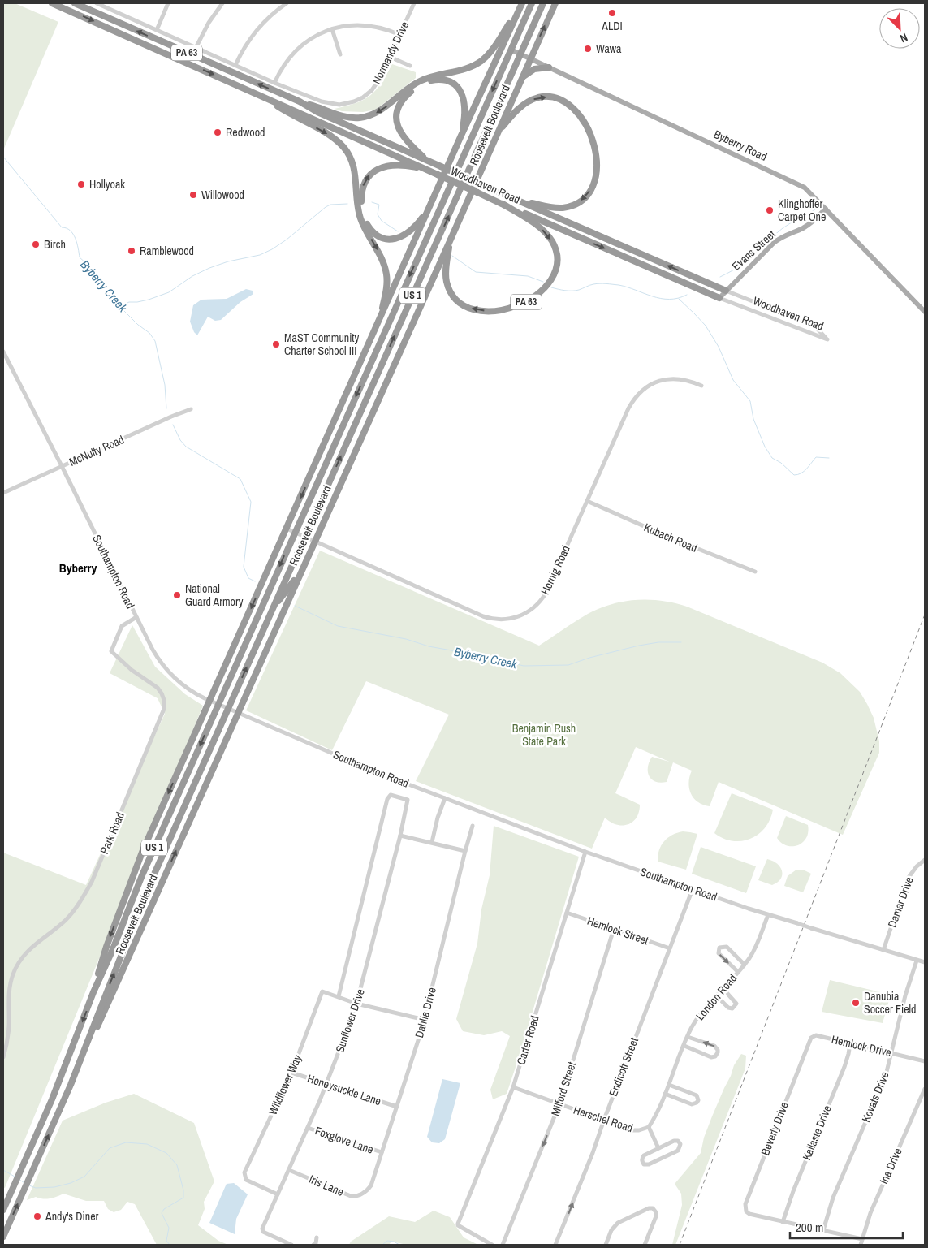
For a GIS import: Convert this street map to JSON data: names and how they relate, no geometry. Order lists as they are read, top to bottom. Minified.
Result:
{"streets":{"highway":["PA 63","Roosevelt Boulevard","Woodhaven Road","US 1"],"main road":["Byberry Road","Evans Street"],"street":["Normandy Drive","McNulty Road","Kubach Road","Hornig Road","Southampton Road","Park Road","Damar Drive","Hemlock Street","London Road","Dahlia Drive","Sunflower Drive","Carter Road","Hemlock Drive","Endicott Street","Wildflower Way","Milford Street","Honeysuckle Lane","Kovats Drive","Herschel Road","Beverly Drive","Kallaste Drive","Foxglove Lane","Ina Drive","Iris Lane"]},"crossings":[["PA 63","Roosevelt Boulevard"],["PA 63","Woodhaven Road"],["Roosevelt Boulevard","Byberry Road"],["Roosevelt Boulevard","Hornig Road"],["Roosevelt Boulevard","Southampton Road"],["Byberry Road","Evans Street"],["Woodhaven Road","Evans Street"],["McNulty Road","Southampton Road"],["Kubach Road","Hornig Road"],["Southampton Road","Park Road"],["Southampton Road","Damar Drive"],["Southampton Road","London Road"],["Southampton Road","Carter Road"],["Southampton Road","Endicott Street"],["Southampton Road","Kovats Drive"],["Hemlock Street","Carter Road"],["Hemlock Street","Endicott Street"],["Hemlock Street","Milford Street"],["London Road","Herschel Road"],["Dahlia Drive","Honeysuckle Lane"],["Dahlia Drive","Foxglove Lane"],["Dahlia Drive","Iris Lane"],["Sunflower Drive","Wildflower Way"],["Sunflower Drive","Honeysuckle Lane"],["Sunflower Drive","Foxglove Lane"],["Sunflower Drive","Iris Lane"],["Carter Road","Herschel Road"],["Hemlock Drive","Kovats Drive"],["Hemlock Drive","Beverly Drive"],["Hemlock Drive","Kallaste Drive"],["Endicott Street","Herschel Road"],["Wildflower Way","Honeysuckle Lane"],["Milford Street","Herschel Road"],["Beverly Drive","Kallaste Drive"]],"one_way":["Endicott Street","Milford Street"],"districts":["Byberry"],"water":["Byberry Creek"],"parks":["Benjamin Rush State Park"],"places":["ALDI","Wawa","Redwood","Hollyoak","Willowood","Klinghoffer Carpet One","Birch","Ramblewood","MaST Community Charter School III","National Guard Armory","Danubia Soccer Field","Andy's Diner"],"scale_bar":"200 m","north":"bottom right"}
